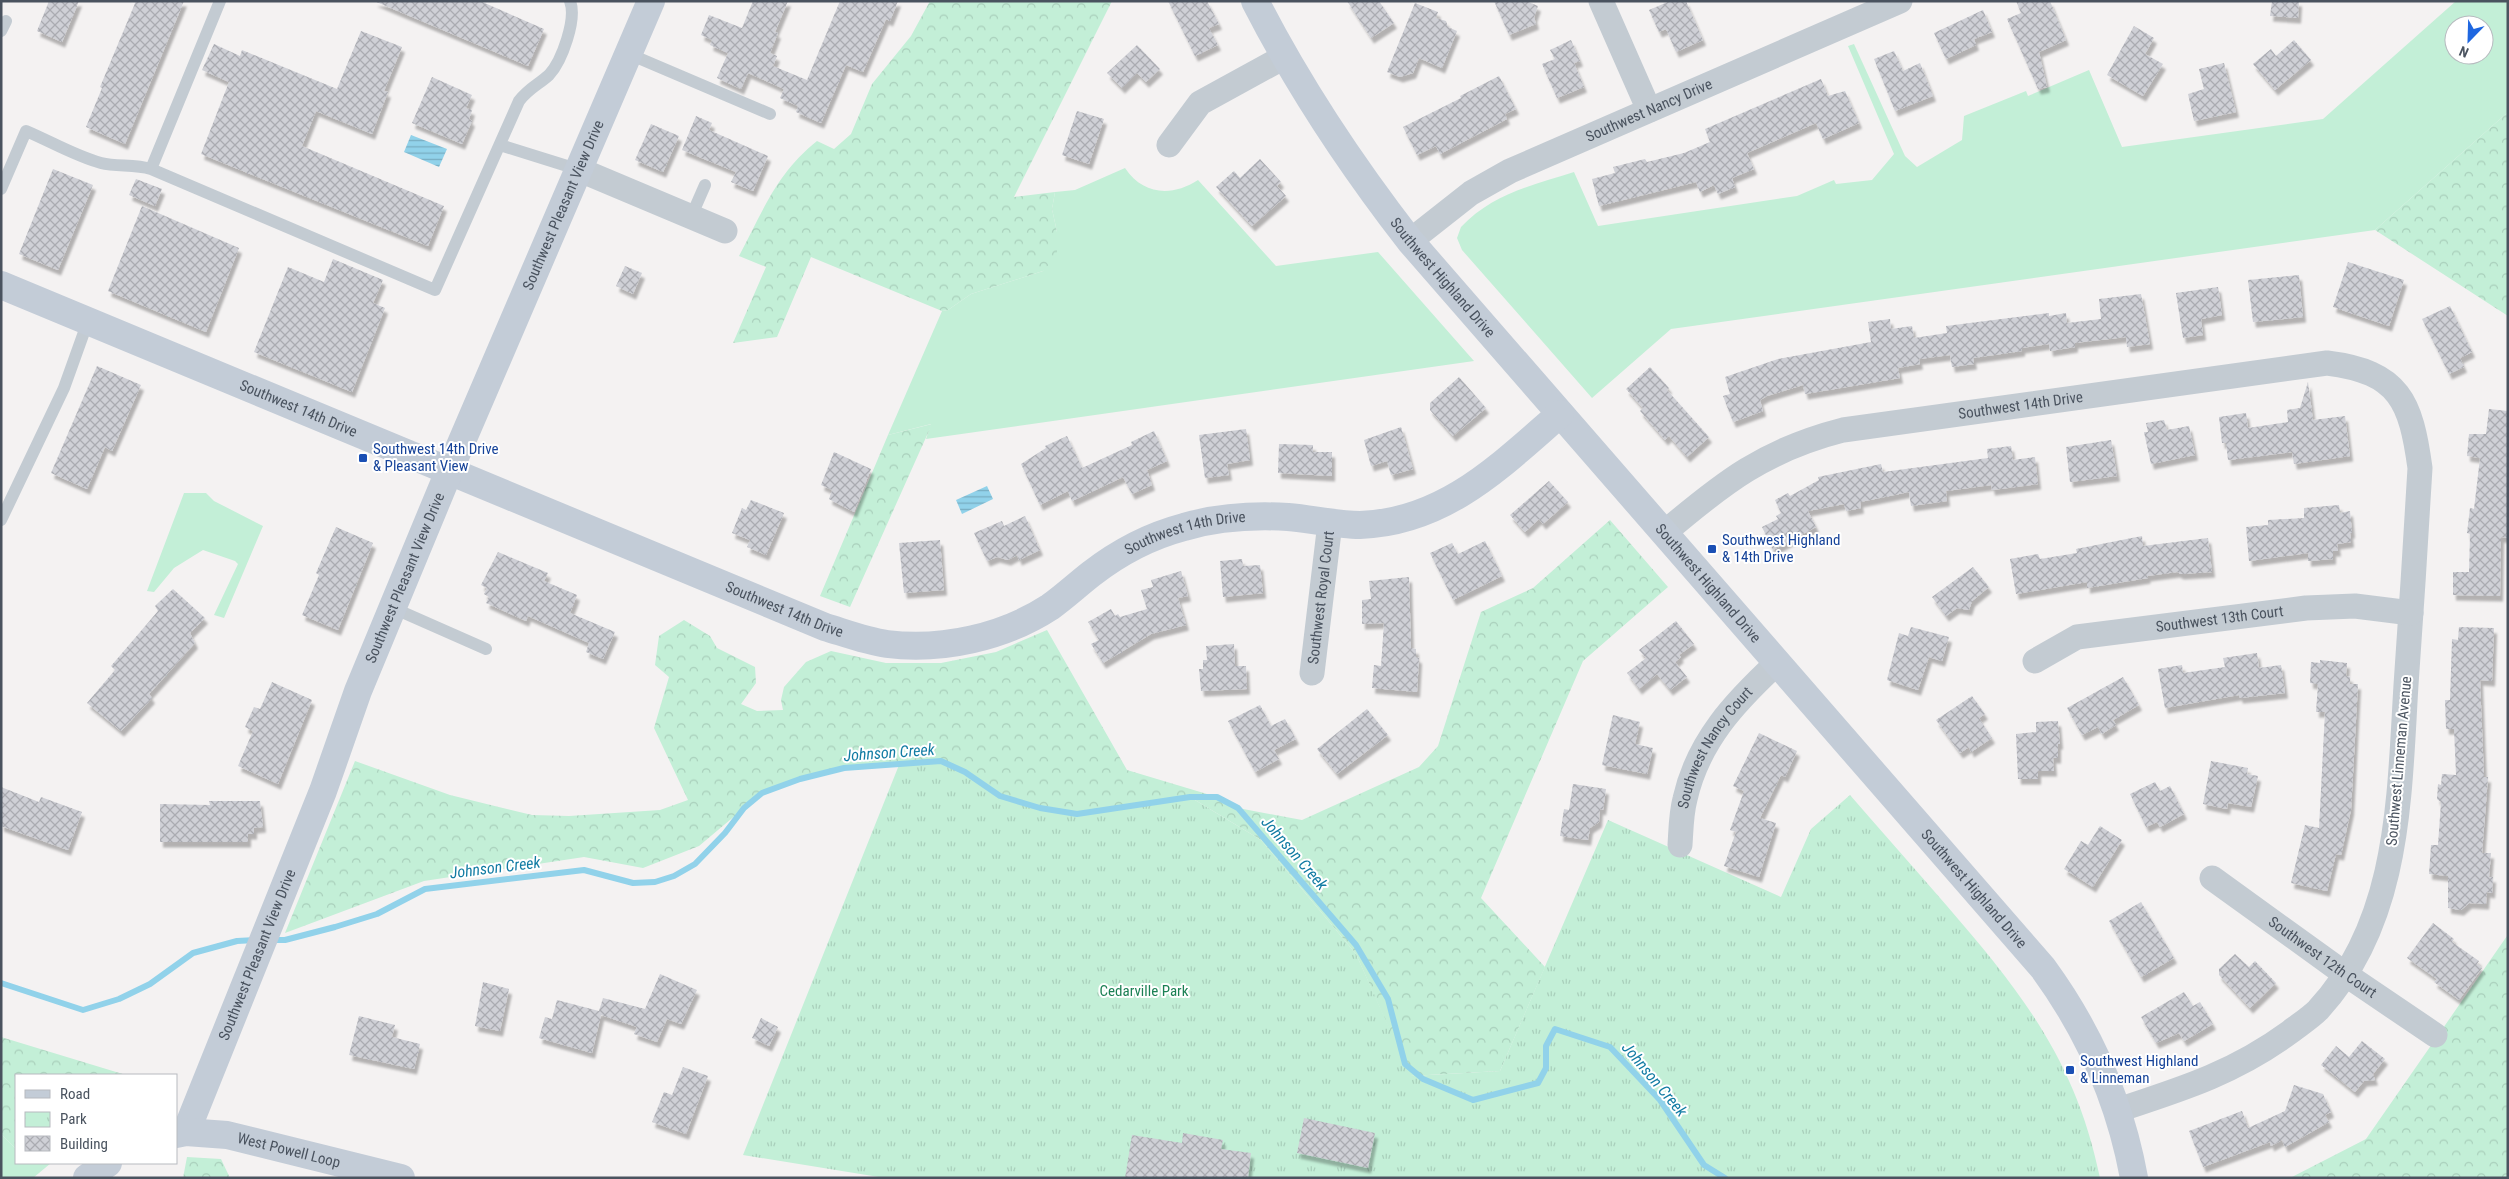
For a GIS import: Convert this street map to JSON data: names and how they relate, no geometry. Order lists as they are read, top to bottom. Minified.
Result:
{"streets":{"street":["Southwest Nancy Drive","Southwest Pleasant View Drive","Southwest Highland Drive","Southwest 14th Drive","Southwest Royal Court","Southwest 13th Court","Southwest Nancy Court","Southwest Linneman Avenue","Southwest 12th Court","West Powell Loop"]},"crossings":[["Southwest Nancy Drive","Southwest Highland Drive"],["Southwest Pleasant View Drive","Southwest 14th Drive"],["Southwest Pleasant View Drive","West Powell Loop"],["Southwest Highland Drive","Southwest 14th Drive"],["Southwest Highland Drive","Southwest Nancy Court"],["Southwest Highland Drive","Southwest Linneman Avenue"],["Southwest 14th Drive","Southwest Royal Court"],["Southwest 14th Drive","Southwest Linneman Avenue"],["Southwest 13th Court","Southwest Linneman Avenue"],["Southwest Linneman Avenue","Southwest 12th Court"]],"water":["Johnson Creek"],"parks":["Cedarville Park"],"places":{"transit":["Southwest 14th Drive & Pleasant View","Southwest Highland & 14th Drive","Southwest Highland & Linneman"]},"legend":["Road","Park","Building"],"north":"bottom left"}
